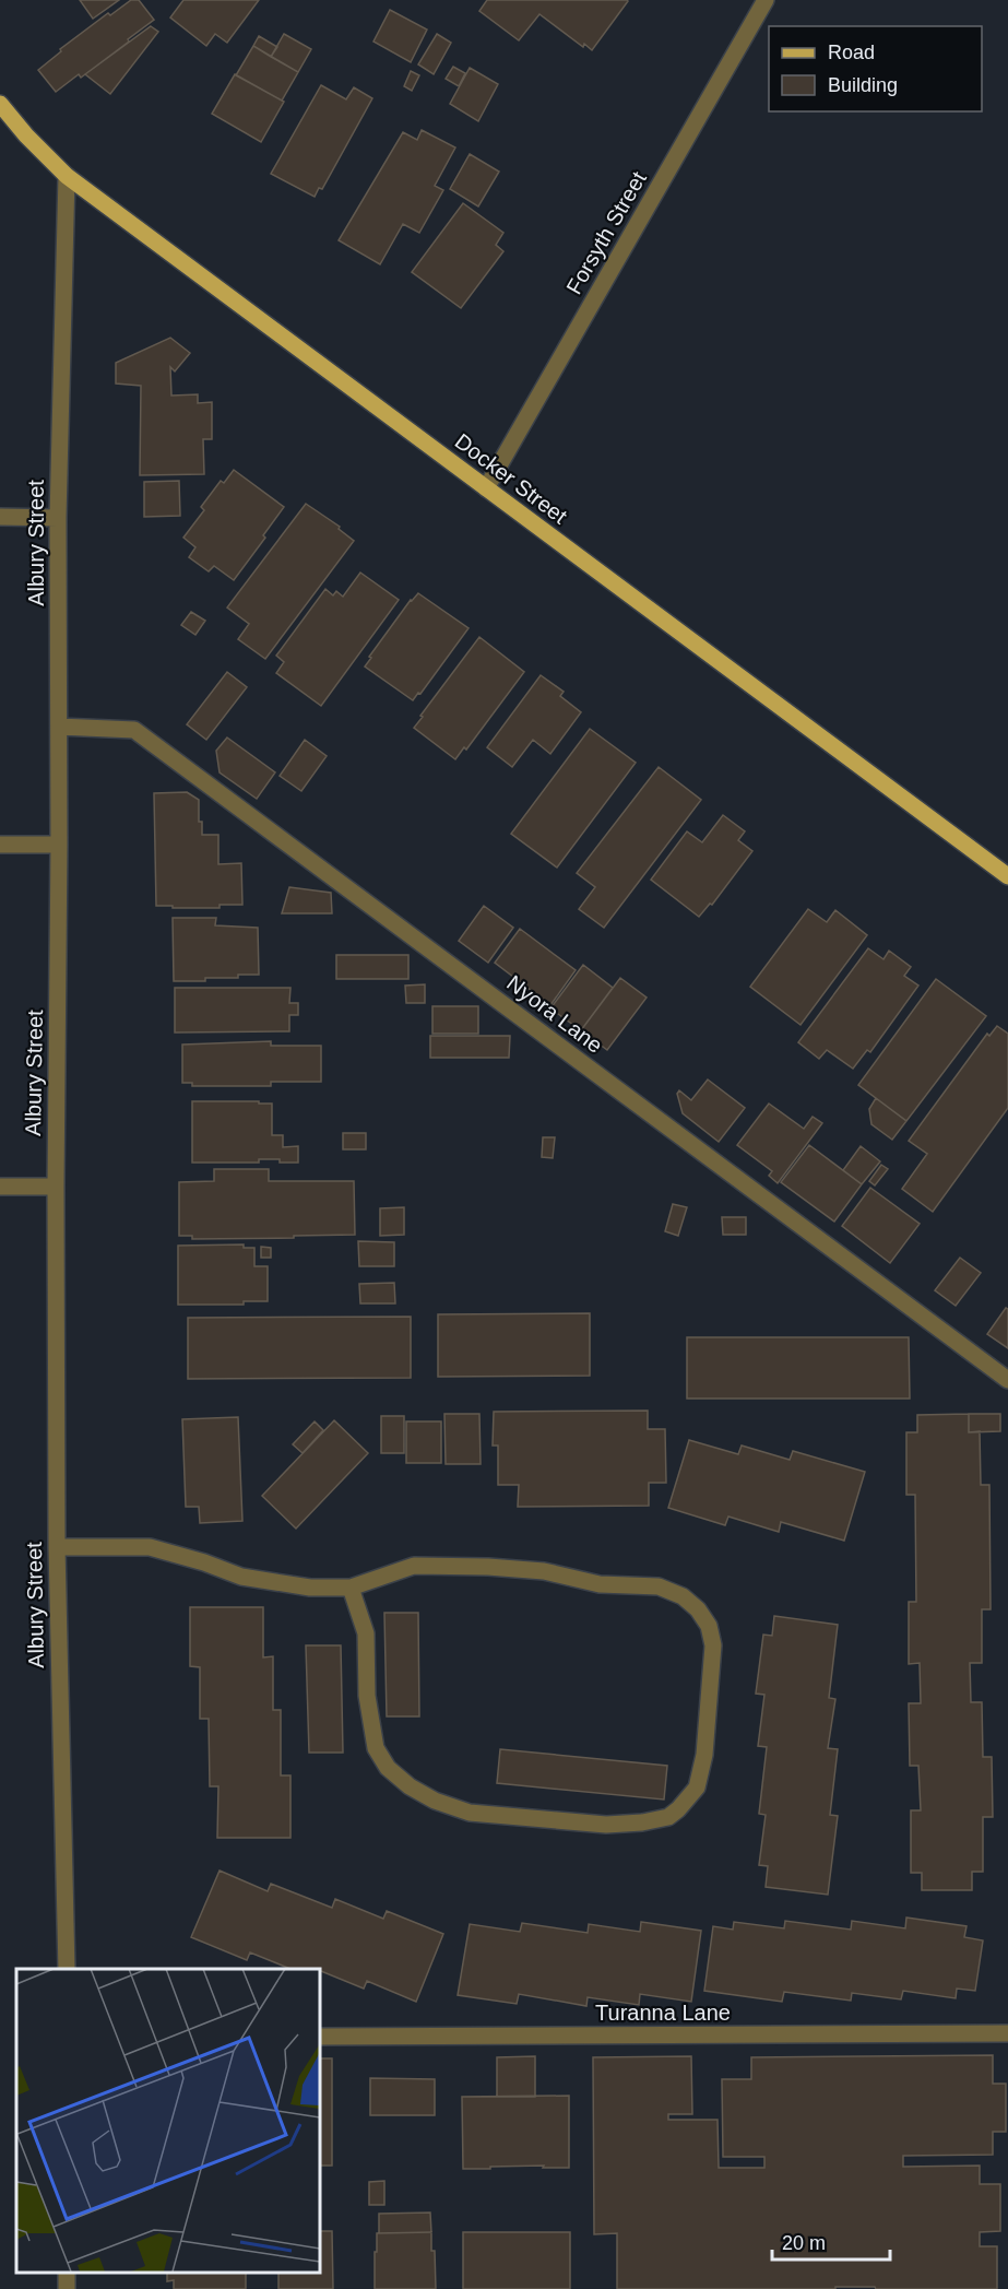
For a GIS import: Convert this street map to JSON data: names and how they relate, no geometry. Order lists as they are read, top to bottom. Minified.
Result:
{"streets":{"main road":["Docker Street"],"street":["Forsyth Street","Albury Street","Nyora Lane","Turanna Lane"]},"crossings":[["Forsyth Street","Docker Street"],["Docker Street","Albury Street"],["Albury Street","Nyora Lane"]],"legend":["Road","Building"],"scale_bar":"20 m"}
